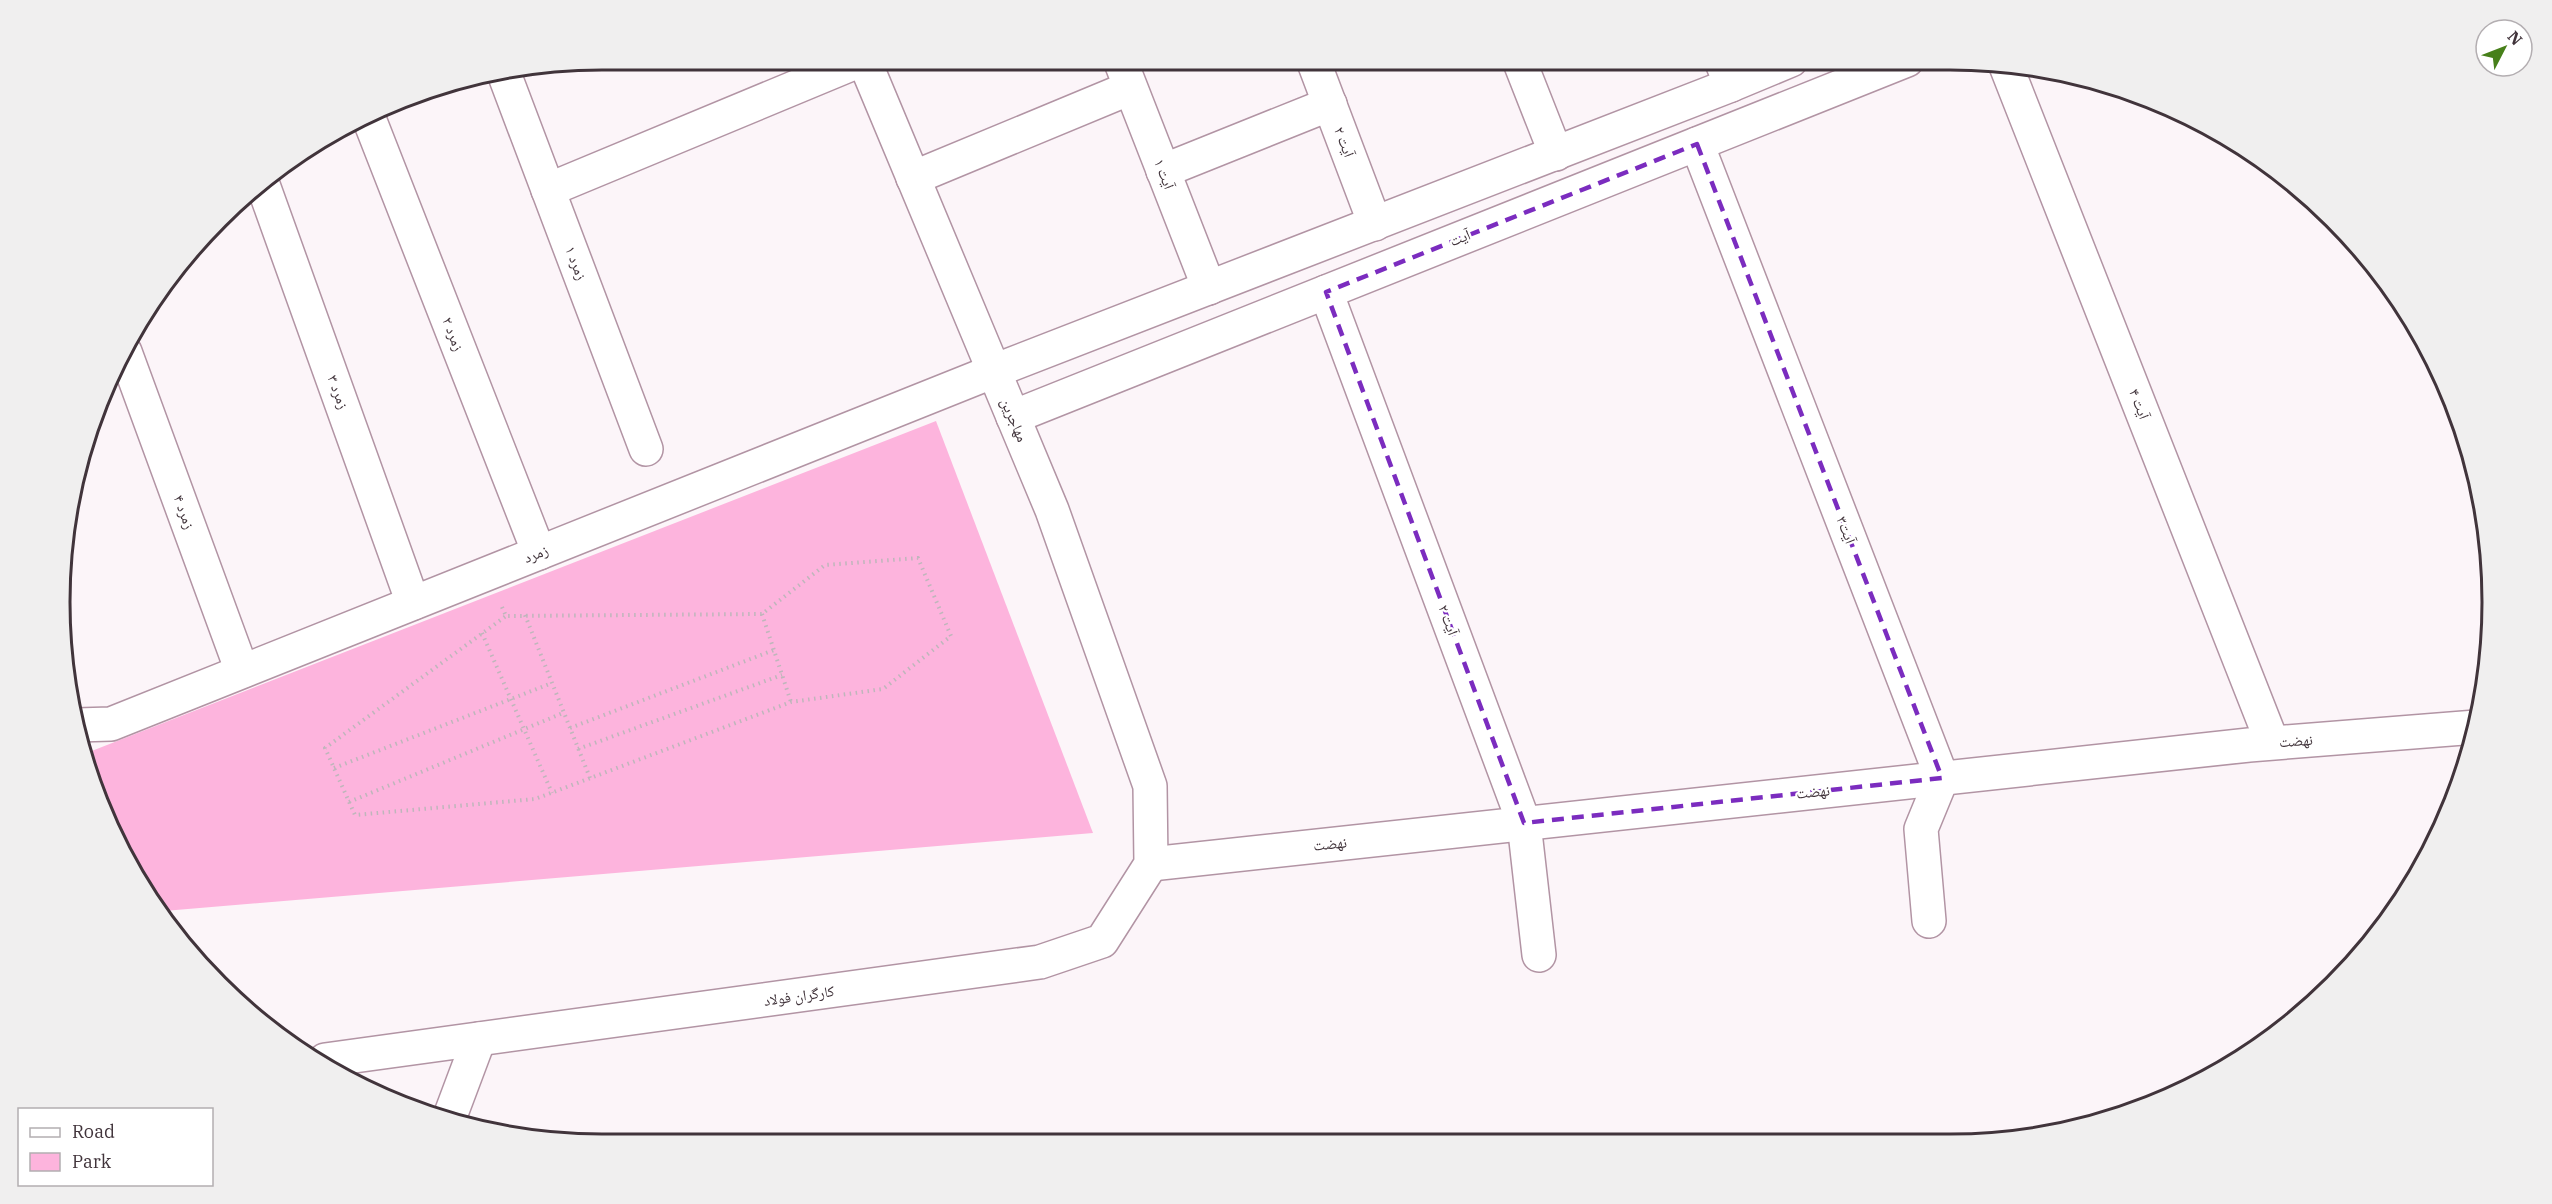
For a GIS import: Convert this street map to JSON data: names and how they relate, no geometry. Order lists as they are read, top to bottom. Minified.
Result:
{"streets":{"street":["آیت ۲","آیت ۱","آیت","زمرد ۱","زمرد ۲","زمرد ۳","آیت ۴","مهاجرین","زمرد ۴","آیت۳","زمرد","نهضت","کارگران فولاد"]},"crossings":[["آیت ۲","آیت"],["آیت ۲","زمرد"],["آیت ۲","نهضت"],["آیت ۱","زمرد"],["آیت","مهاجرین"],["آیت","آیت۳"],["زمرد ۲","زمرد"],["زمرد ۳","زمرد"],["آیت ۴","نهضت"],["مهاجرین","زمرد"],["مهاجرین","نهضت"],["مهاجرین","کارگران فولاد"],["زمرد ۴","زمرد"],["آیت۳","نهضت"],["نهضت","کارگران فولاد"]],"legend":["Road","Park"],"north":"top right"}
